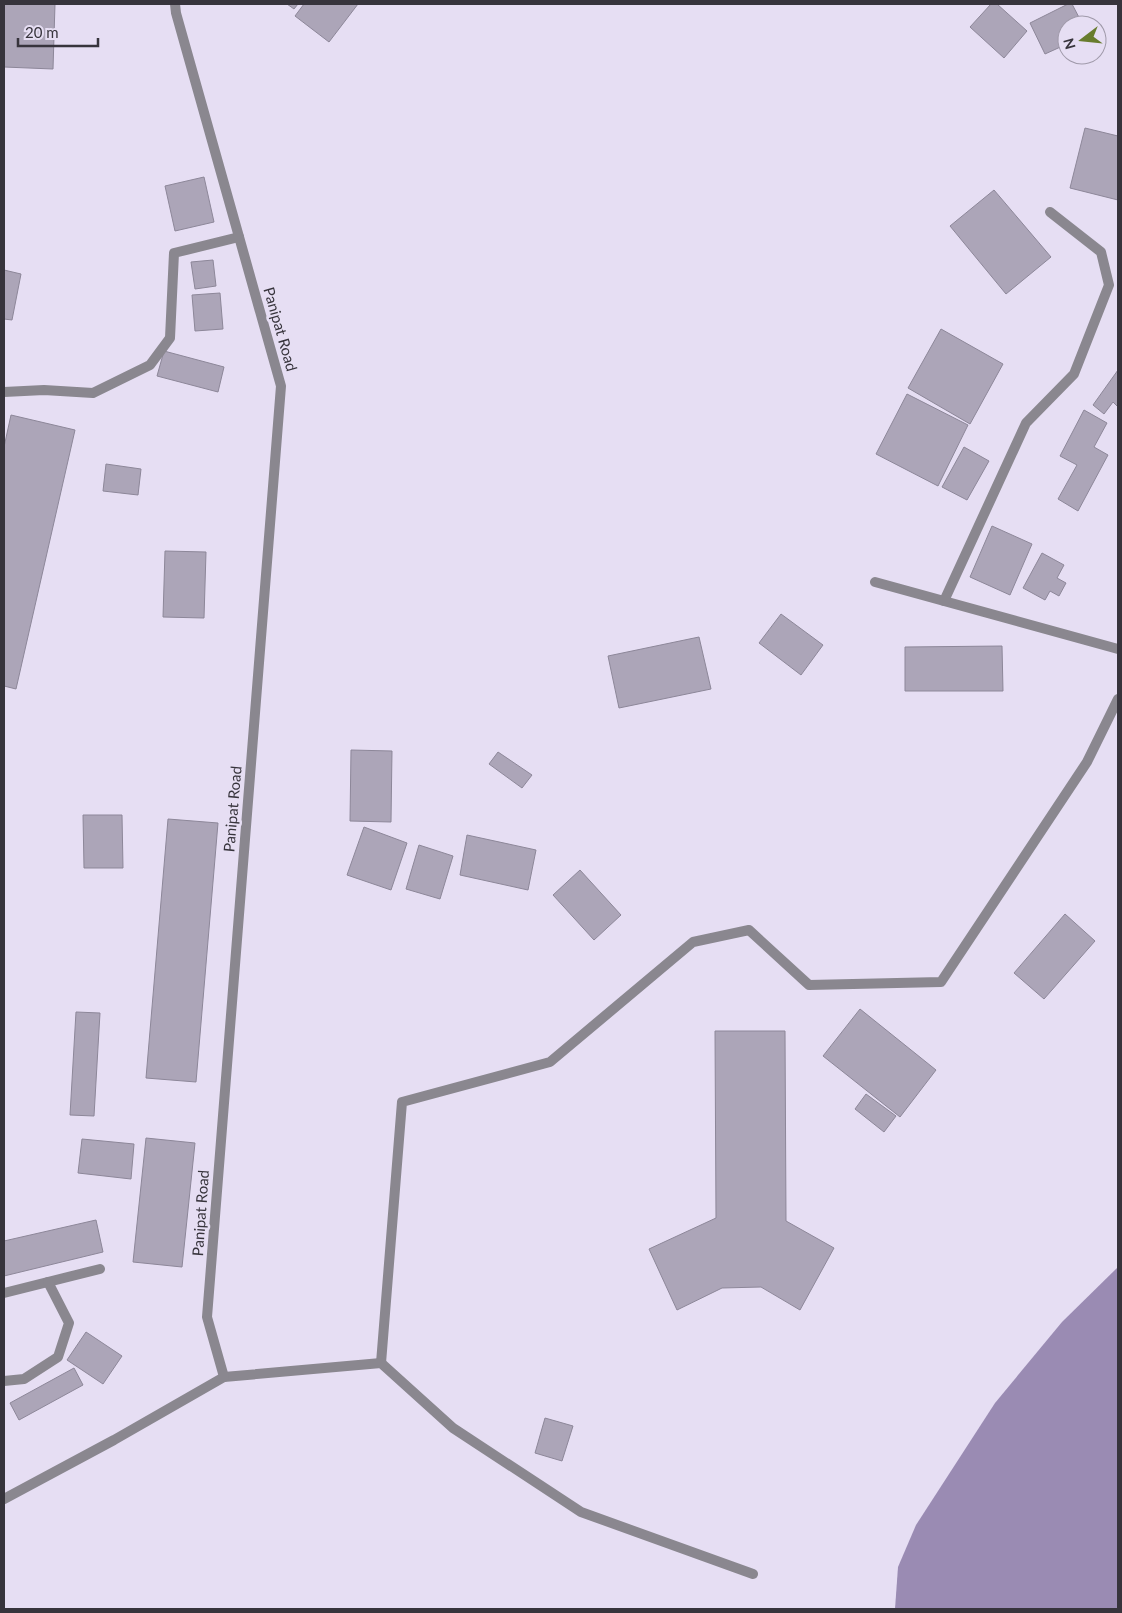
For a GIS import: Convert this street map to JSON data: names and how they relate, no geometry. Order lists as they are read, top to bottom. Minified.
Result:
{"streets":{"street":["Panipat Road"]},"scale_bar":"20 m","north":"left"}
